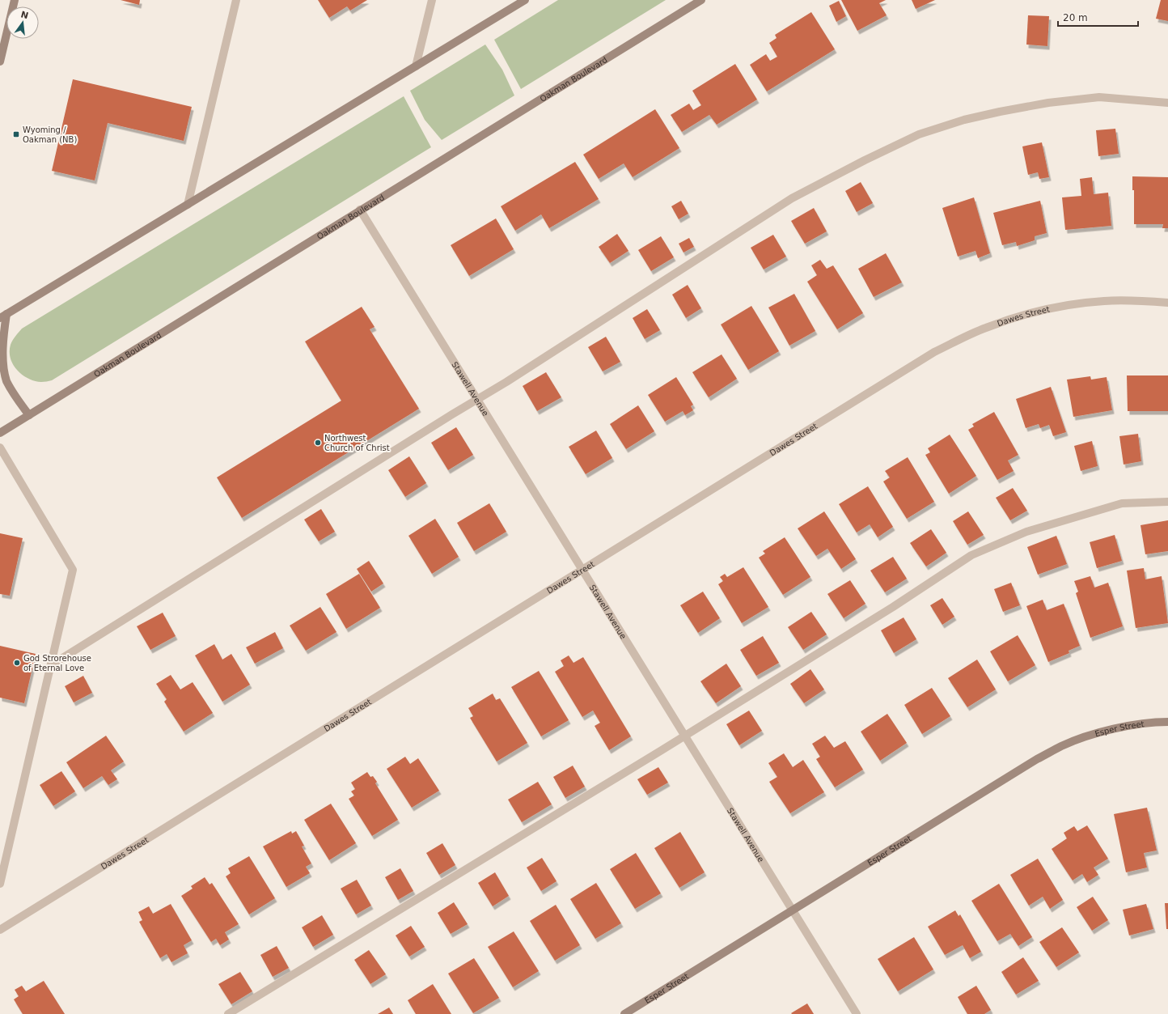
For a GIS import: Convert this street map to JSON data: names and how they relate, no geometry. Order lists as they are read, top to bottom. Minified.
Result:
{"streets":{"street":["Oakman Boulevard","Dawes Street","Stawell Avenue","Esper Street"]},"crossings":[["Oakman Boulevard","Stawell Avenue"],["Dawes Street","Stawell Avenue"],["Stawell Avenue","Esper Street"]],"places":{"transit":["Wyoming / Oakman (NB)"],"other":["Northwest Church of Christ","God Strorehouse of Eternal Love"]},"scale_bar":"20 m","north":"top"}
